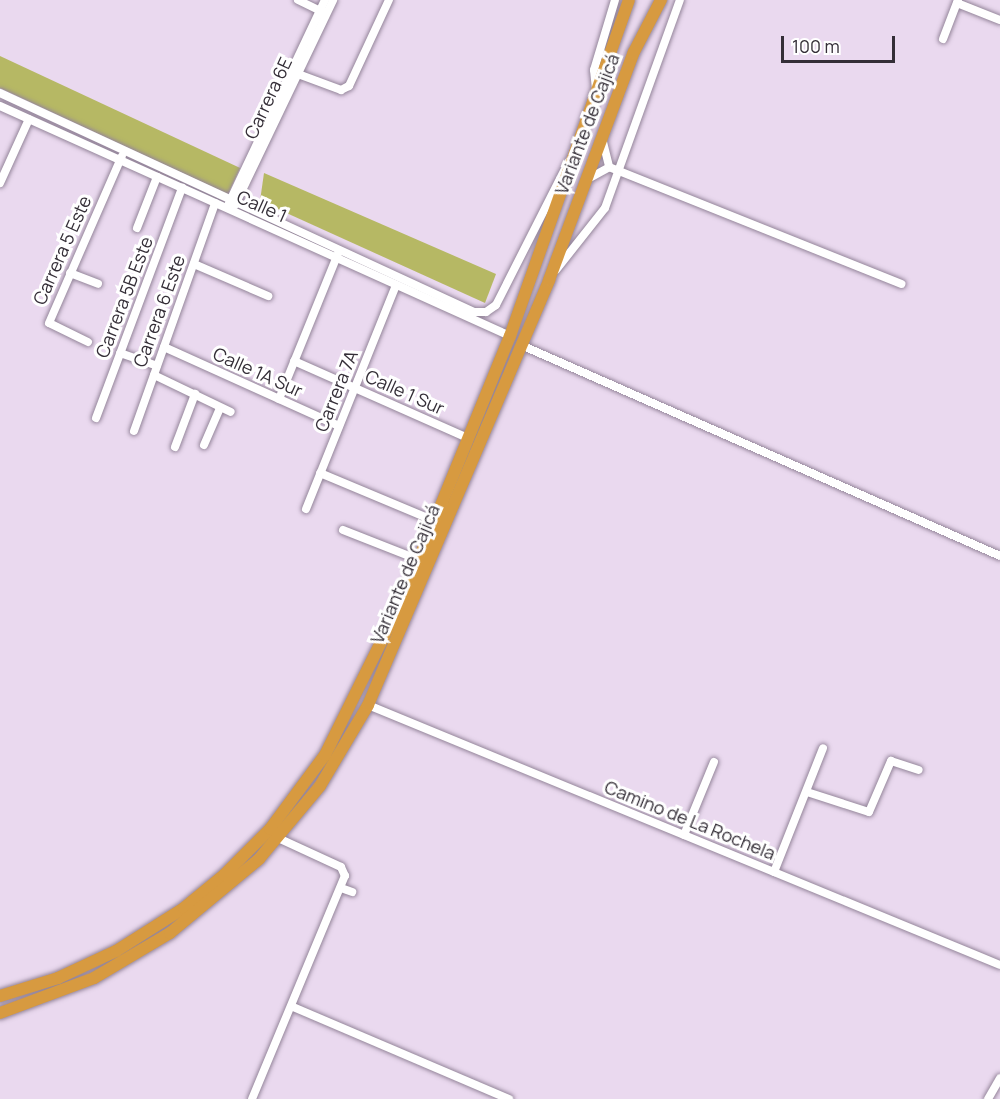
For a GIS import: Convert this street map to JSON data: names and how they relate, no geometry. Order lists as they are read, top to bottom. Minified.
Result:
{"streets":{"highway":["Variante de Cajicá"],"street":["Carrera 6E","Calle 1","Carrera 5 Este","Carrera 5B Este","Carrera 6 Este","Calle 1A Sur","Carrera 7A","Calle 1 Sur","Camino de La Rochela"]},"crossings":[["Carrera 6E","Calle 1"],["Variante de Cajicá","Calle 1"],["Variante de Cajicá","Calle 1 Sur"],["Variante de Cajicá","Camino de La Rochela"],["Calle 1","Carrera 5 Este"],["Calle 1","Carrera 5B Este"],["Calle 1","Carrera 6 Este"],["Calle 1","Carrera 7A"],["Carrera 6 Este","Calle 1A Sur"],["Calle 1A Sur","Carrera 7A"],["Carrera 7A","Calle 1 Sur"]],"scale_bar":"100 m"}
